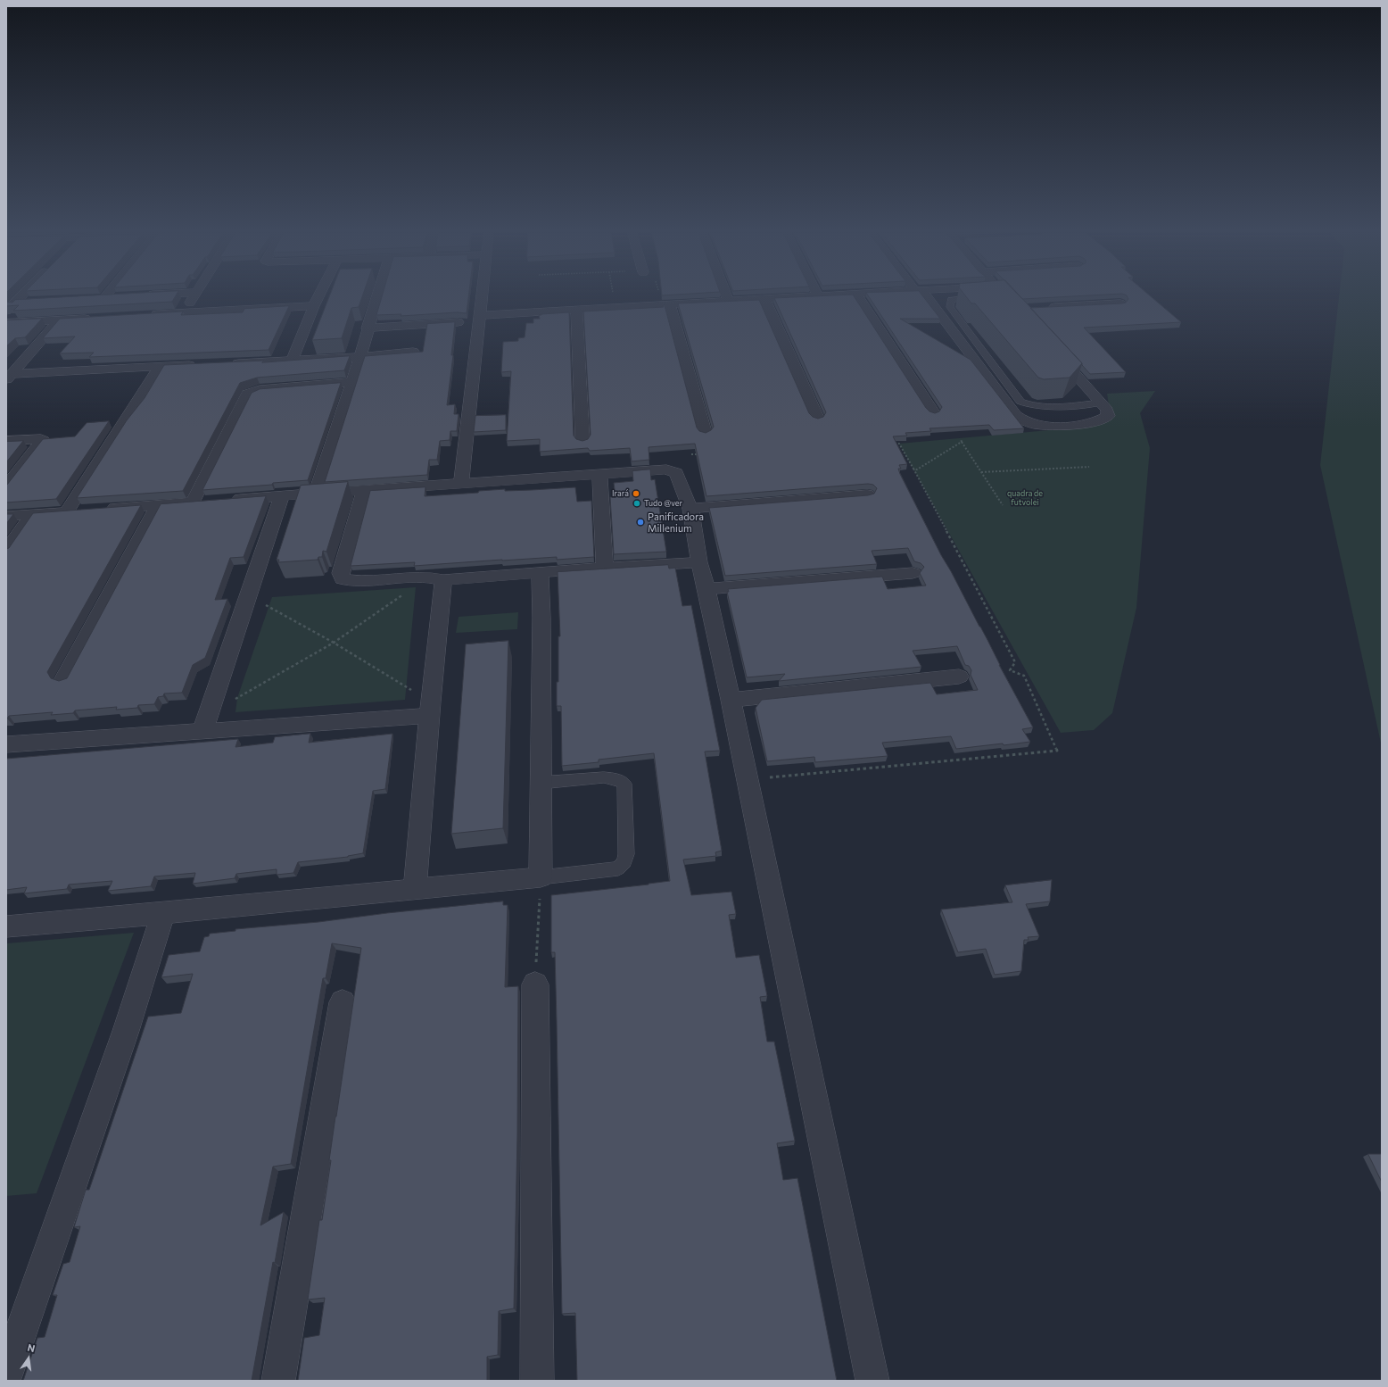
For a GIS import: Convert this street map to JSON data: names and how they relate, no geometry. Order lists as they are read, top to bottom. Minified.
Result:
{"parks":["quadra de futvolei"],"places":["Irará","Tudo @ver","Panificadora Millenium"],"north":"top"}
